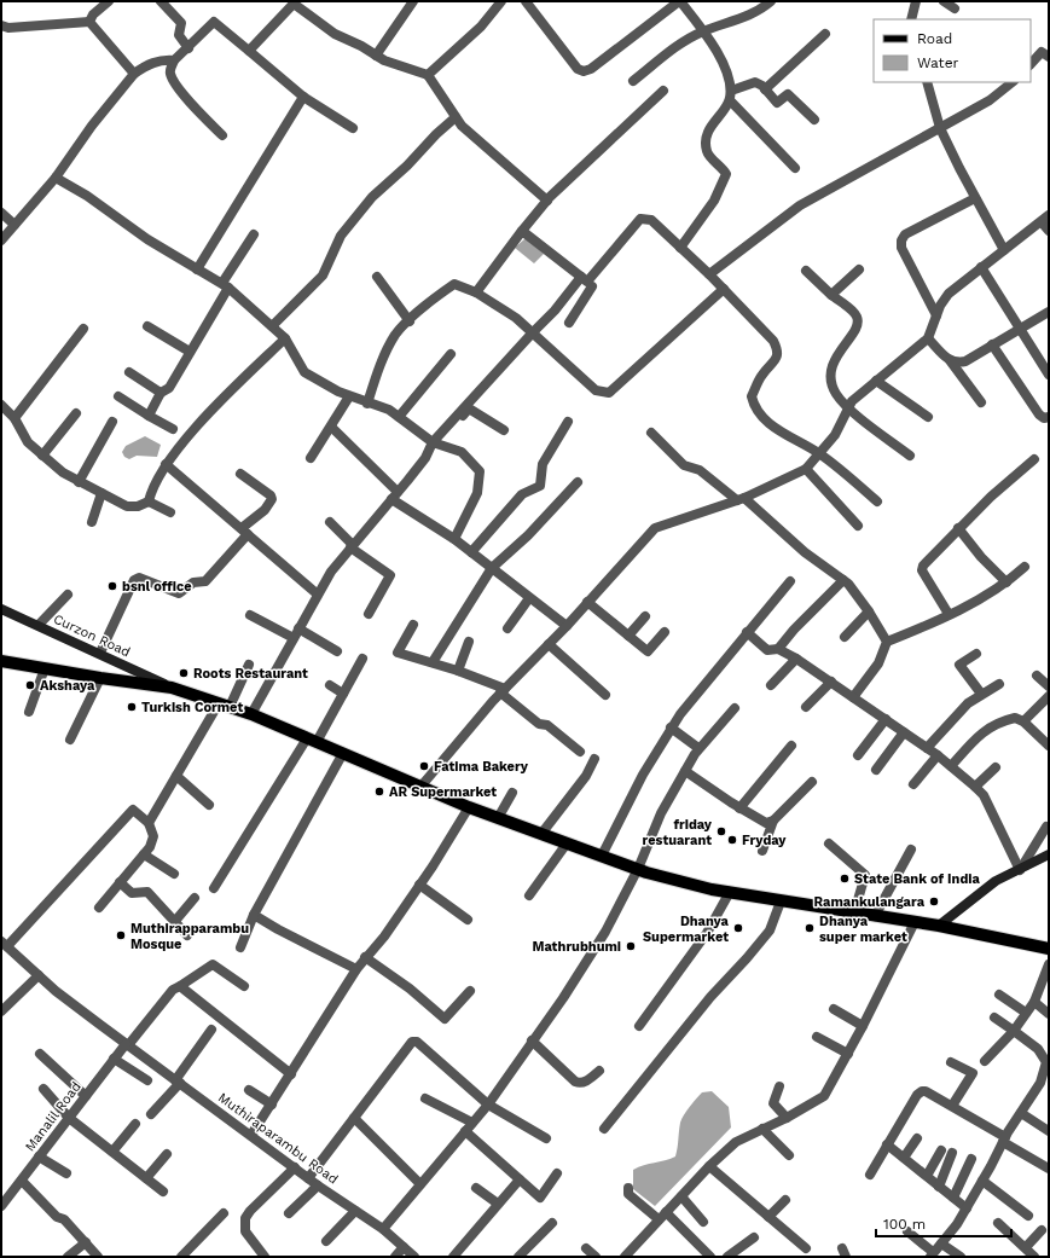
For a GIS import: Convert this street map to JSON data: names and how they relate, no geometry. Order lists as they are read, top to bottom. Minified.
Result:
{"streets":{"main road":["Curzon Road"],"street":["Manalil Road","Muthiraparambu Road"]},"crossings":[["Manalil Road","Muthiraparambu Road"]],"places":["bsnl office","Roots Restaurant","Akshaya","Turkish Cormet","Fatima Bakery","AR Supermarket","friday restuarant","Fryday","State Bank of India","Ramankulangara","Dhanya Supermarket","Dhanya super market","Muthirapparambu Mosque","Mathrubhumi"],"legend":["Road","Water"],"scale_bar":"100 m"}
